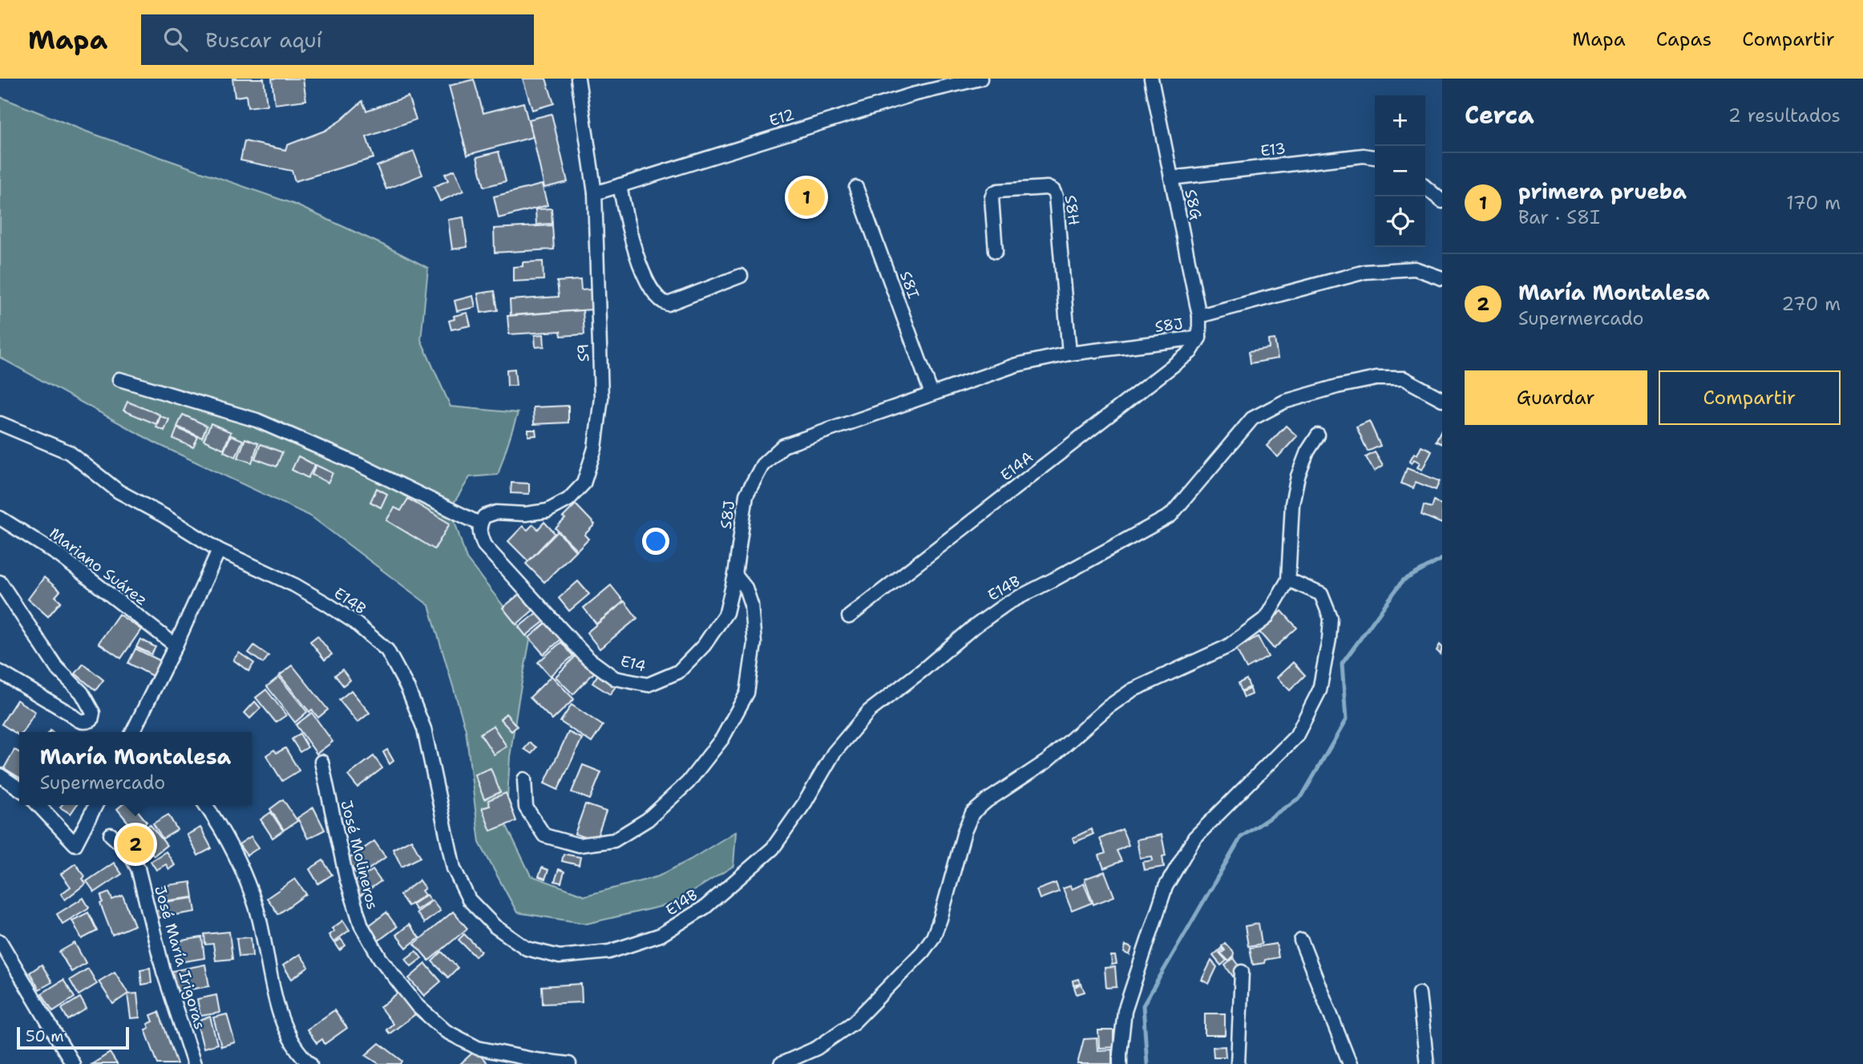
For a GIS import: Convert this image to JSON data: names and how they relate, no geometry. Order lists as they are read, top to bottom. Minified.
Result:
{"streets":{"street":["E12","E13","S8G","S8H","S8I","S8J","S9","E14A","Mariano Suárez","E14B","E14","José Molineros","José María Irigoras"]},"crossings":[["E12","S9"],["E13","S8G"],["S8G","S8J"],["S8G","E14A"],["S8H","S8J"],["S8I","S8J"],["S8J","E14A"],["S8J","E14"],["S9","E14"]],"scale_bar":"50 m","page":{"header":"Mapa","search":"Buscar aquí","nav":["Mapa","Capas","Compartir"],"heading":["Cerca","2 resultados"],"map_buttons":["+","−"],"list":[{"mark":"1","name":"primera prueba","note":"Bar · S8I","value":"170 m"},{"mark":"2","name":"María Montalesa","note":"Supermercado","value":"270 m"}],"pins":["1","2"],"buttons":["Guardar","Compartir"],"popup":["María Montalesa","Supermercado"],"scale":"50 m"}}
